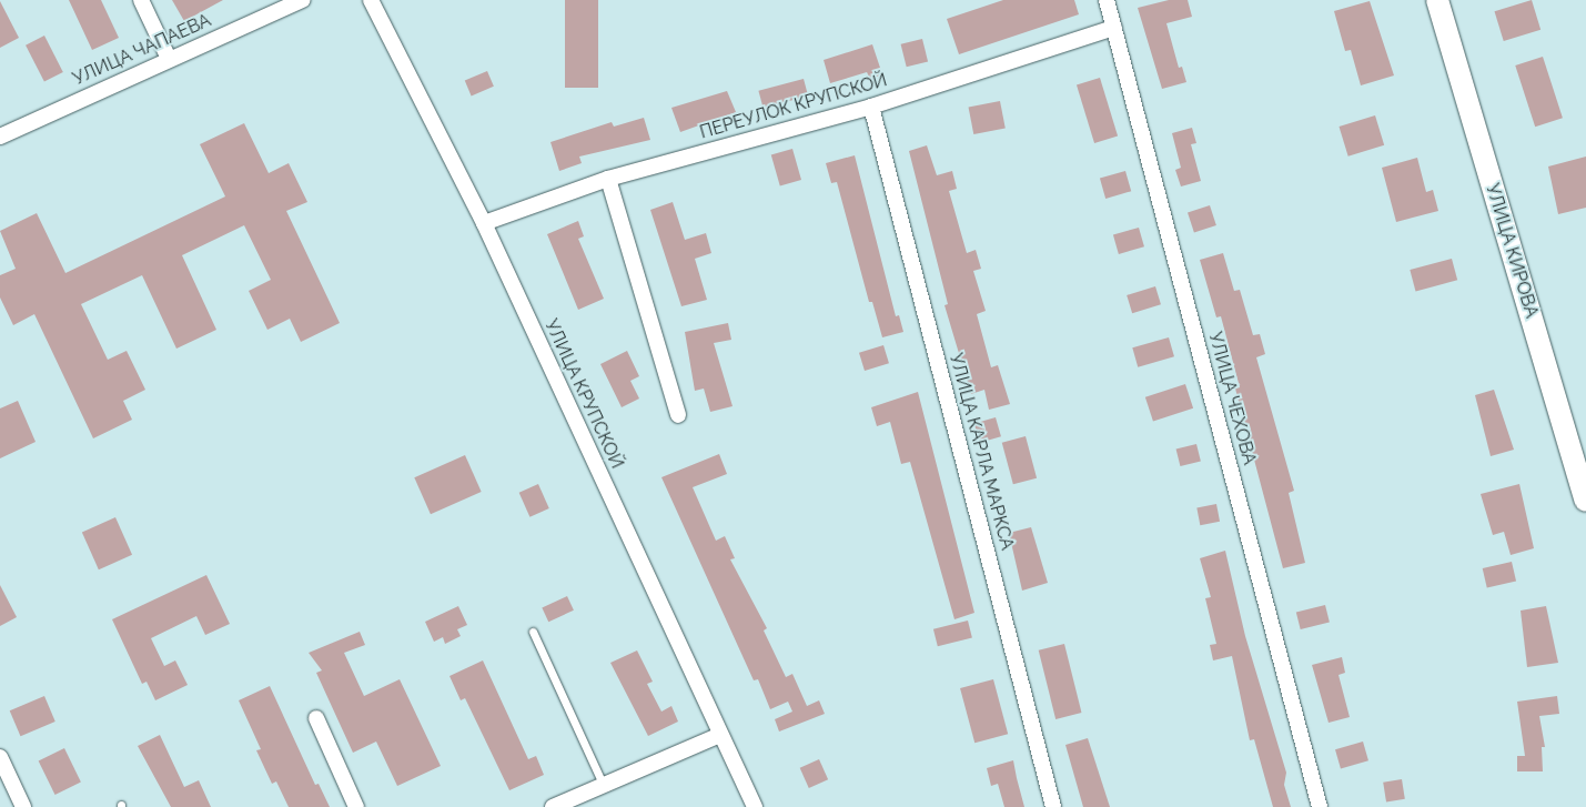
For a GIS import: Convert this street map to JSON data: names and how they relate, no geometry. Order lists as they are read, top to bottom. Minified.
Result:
{"streets":{"main road":["УЛИЦА КИРОВА"],"street":["УЛИЦА ЧАПАЕВА","ПЕРЕУЛОК КРУПСКОЙ","УЛИЦА КРУПСКОЙ","УЛИЦА ЧЕХОВА","УЛИЦА КАРЛА МАРКСА"]},"crossings":[["ПЕРЕУЛОК КРУПСКОЙ","УЛИЦА КРУПСКОЙ"],["ПЕРЕУЛОК КРУПСКОЙ","УЛИЦА ЧЕХОВА"],["ПЕРЕУЛОК КРУПСКОЙ","УЛИЦА КАРЛА МАРКСА"]]}
